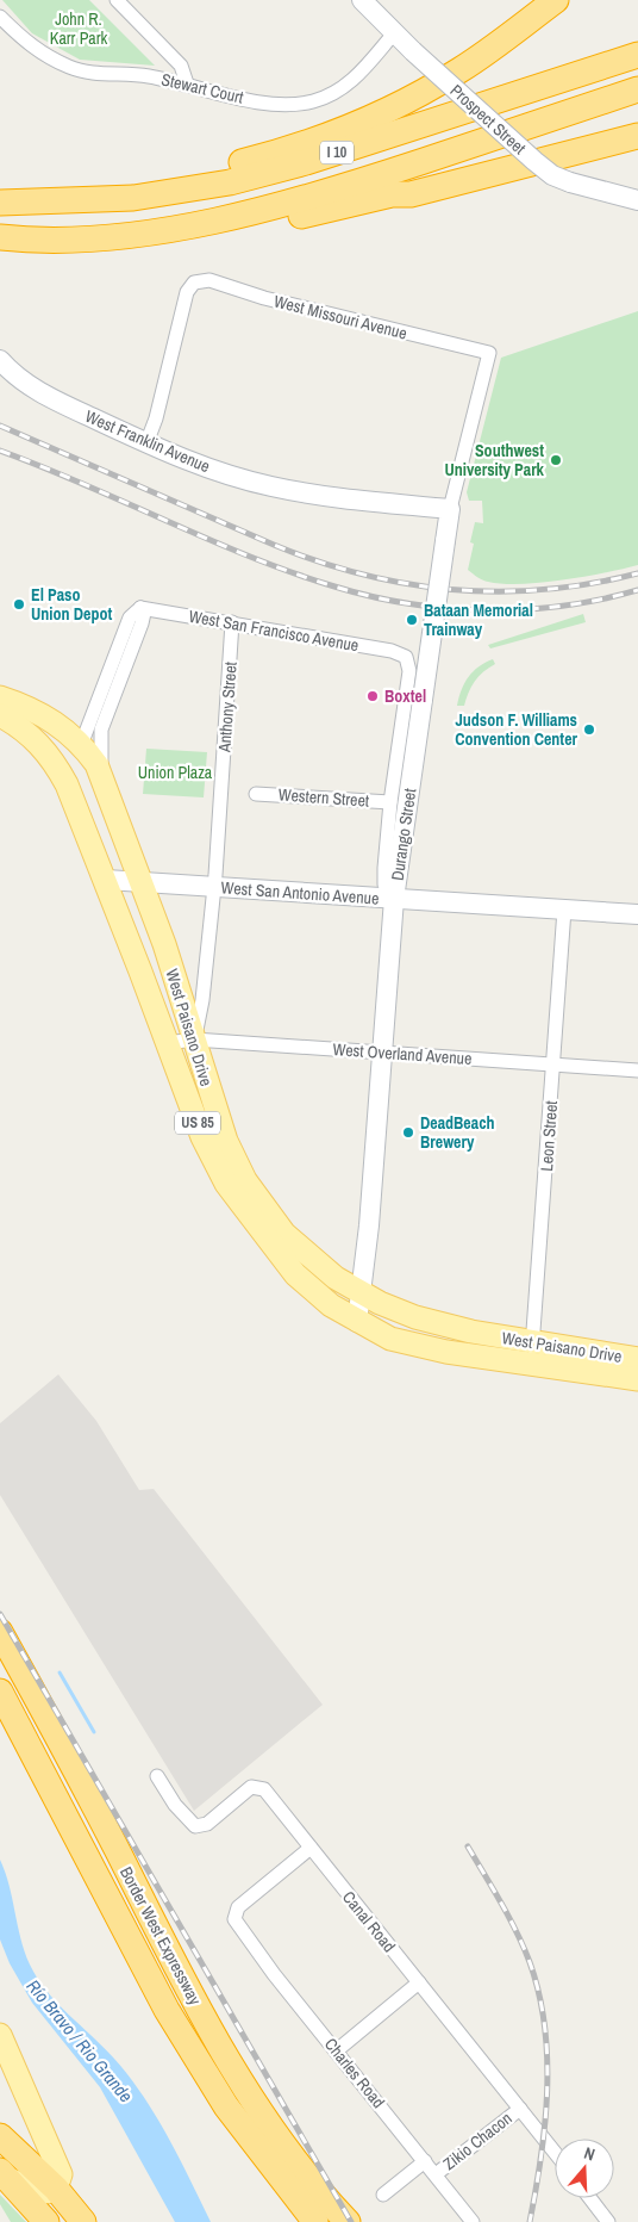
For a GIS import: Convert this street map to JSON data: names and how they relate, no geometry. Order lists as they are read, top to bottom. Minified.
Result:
{"streets":{"highway":["I 10","Border West Expressway"],"main road":["West Paisano Drive","US 85"],"street":["Stewart Court","Prospect Street","West Missouri Avenue","West Franklin Avenue","West San Francisco Avenue","Anthony Street","Western Street","Durango Street","West San Antonio Avenue","West Overland Avenue","Leon Street","Canal Road","Charles Road","Zikio Chacon"]},"crossings":[["Stewart Court","Prospect Street"],["West Missouri Avenue","West Franklin Avenue"],["West Missouri Avenue","Durango Street"],["West Franklin Avenue","Durango Street"],["West San Francisco Avenue","Anthony Street"],["West San Francisco Avenue","Western Street"],["Anthony Street","West San Antonio Avenue"],["Anthony Street","West Paisano Drive"],["Anthony Street","West Overland Avenue"],["Durango Street","West San Antonio Avenue"],["Durango Street","West Paisano Drive"],["Durango Street","West Overland Avenue"],["West San Antonio Avenue","West Paisano Drive"],["West San Antonio Avenue","Leon Street"],["West Paisano Drive","West Overland Avenue"],["West Paisano Drive","Leon Street"],["West Overland Avenue","Leon Street"],["Canal Road","Charles Road"],["Canal Road","Zikio Chacon"],["Charles Road","Zikio Chacon"]],"water":["Río Bravo / Rio Grande"],"parks":["John R. Karr Park","Union Plaza"],"places":["Southwest University Park","El Paso Union Depot","Bataan Memorial Trainway","Boxtel","Judson F. Williams Convention Center","DeadBeach Brewery"],"north":"top"}
